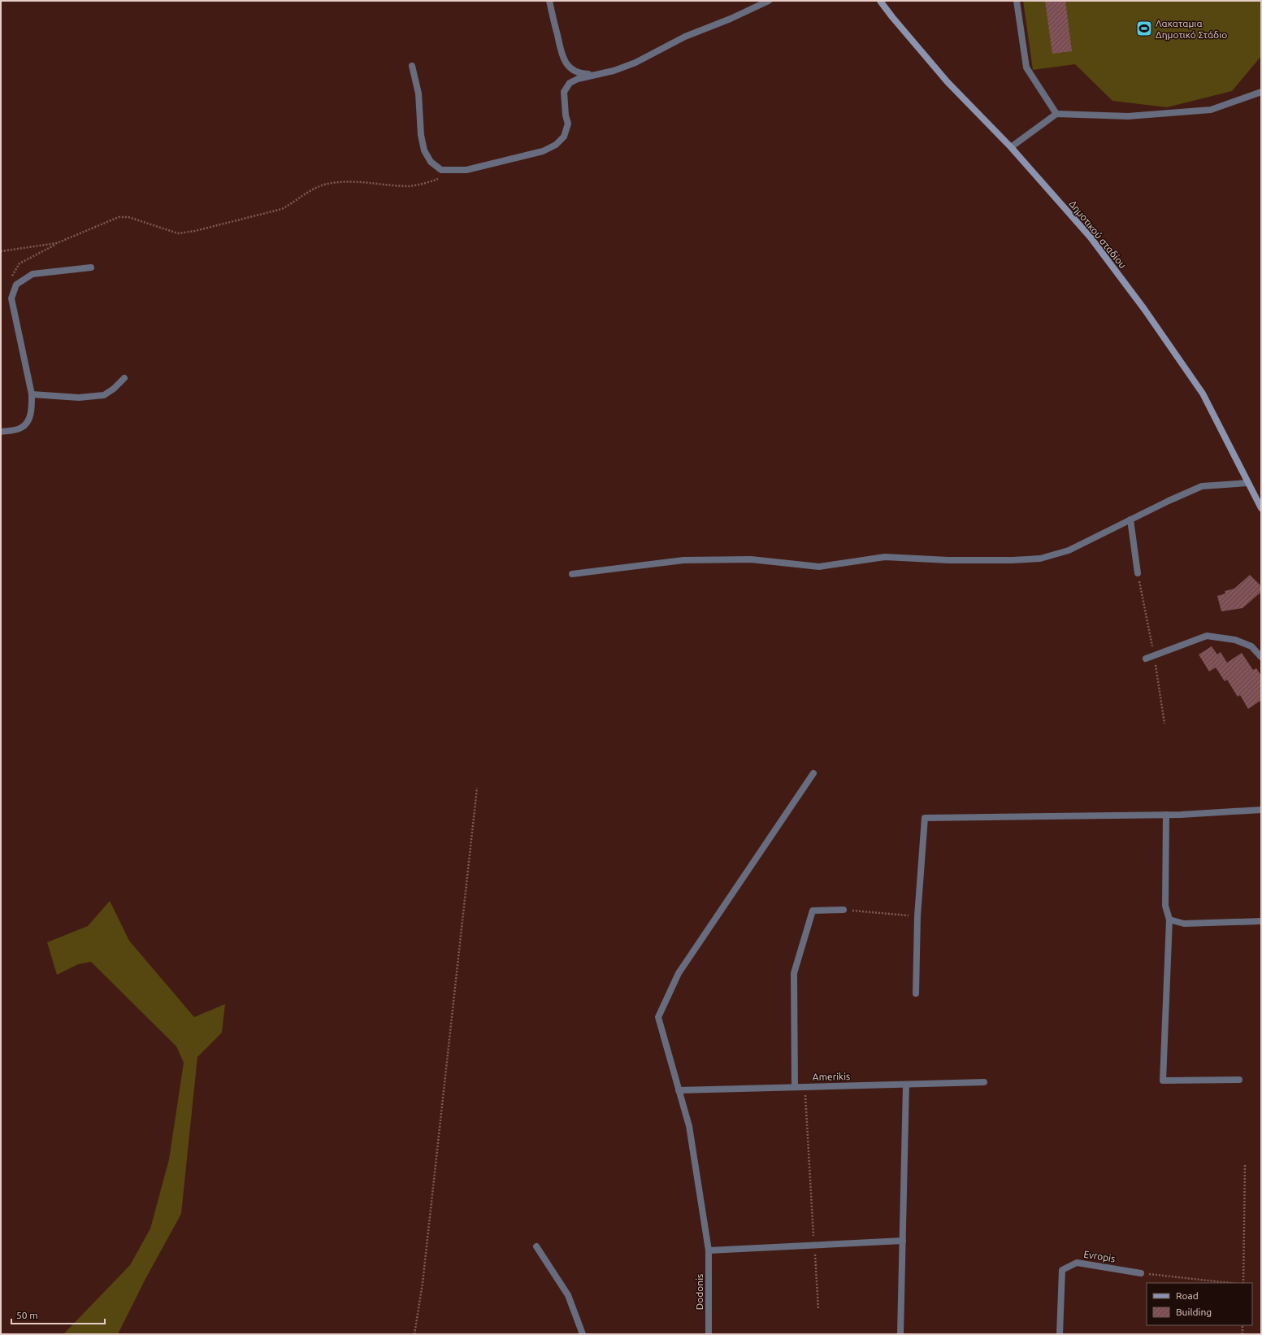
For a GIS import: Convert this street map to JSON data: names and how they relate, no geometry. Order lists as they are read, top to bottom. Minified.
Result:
{"streets":{"main road":["Δημοτικού σταδίου"],"street":["Amerikis","Evropis","Dodonis"]},"crossings":[["Amerikis","Dodonis"]],"places":{"sports":["Λακαταμια Δημοτικό Στάδιο"]},"legend":["Road","Building"],"scale_bar":"50 m"}
